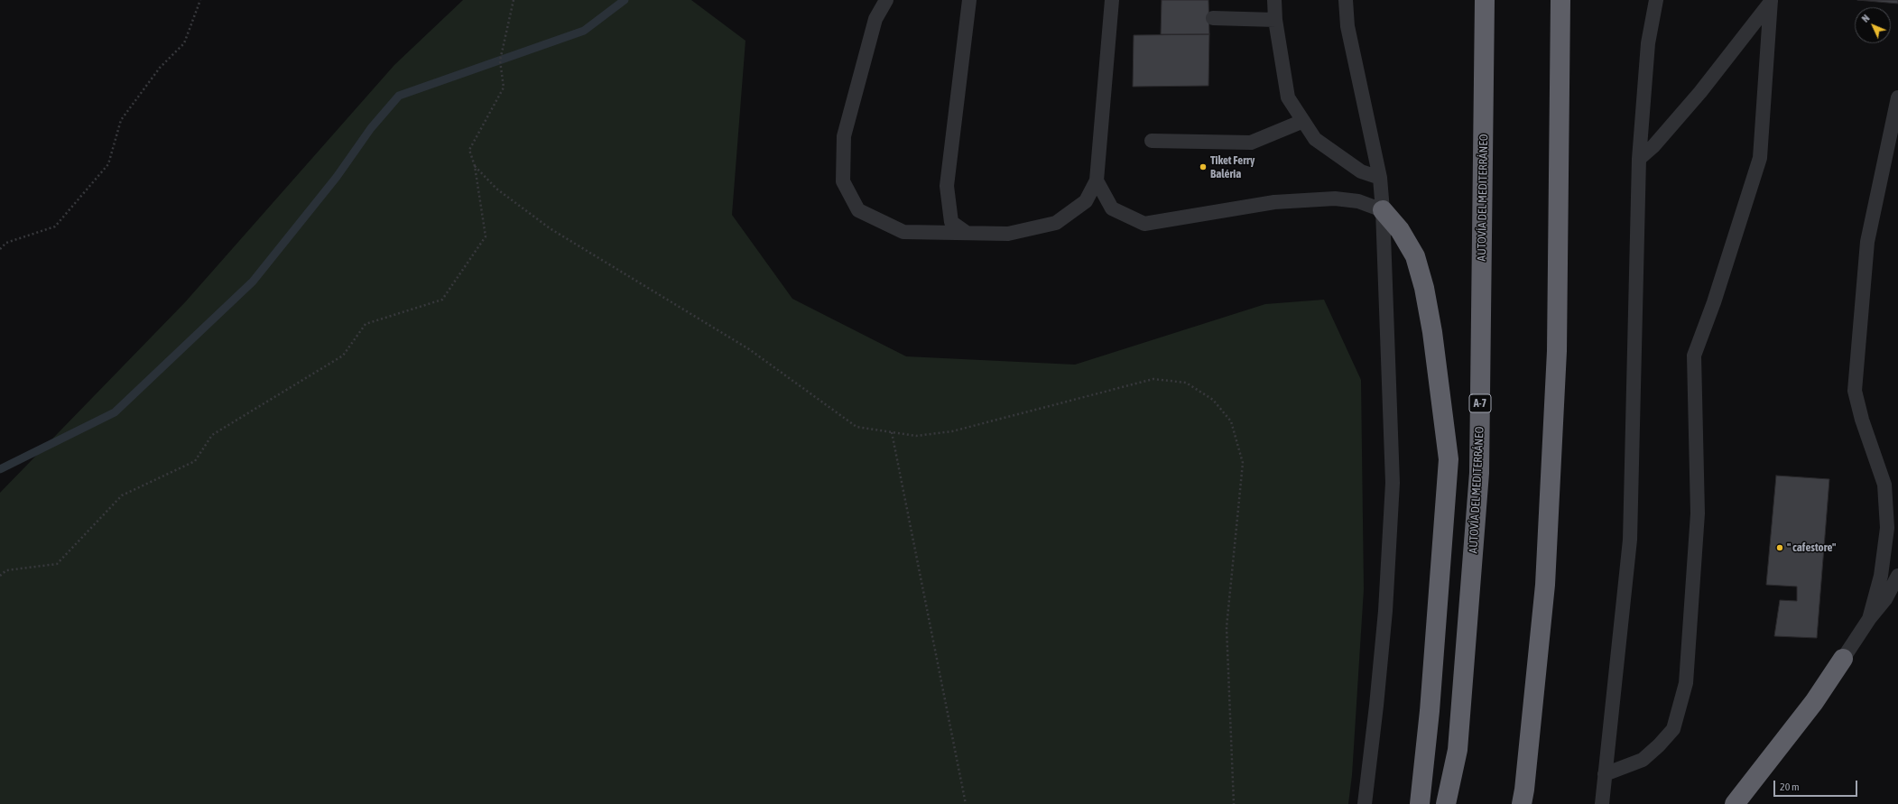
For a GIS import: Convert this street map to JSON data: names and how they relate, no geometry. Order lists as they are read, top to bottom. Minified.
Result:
{"streets":{"highway":["AUTOVÍA DEL MEDITERRÁNEO","A-7"]},"places":["Tiket Ferry Baléria","\" cafestore\""],"scale_bar":"20 m","north":"top left"}
